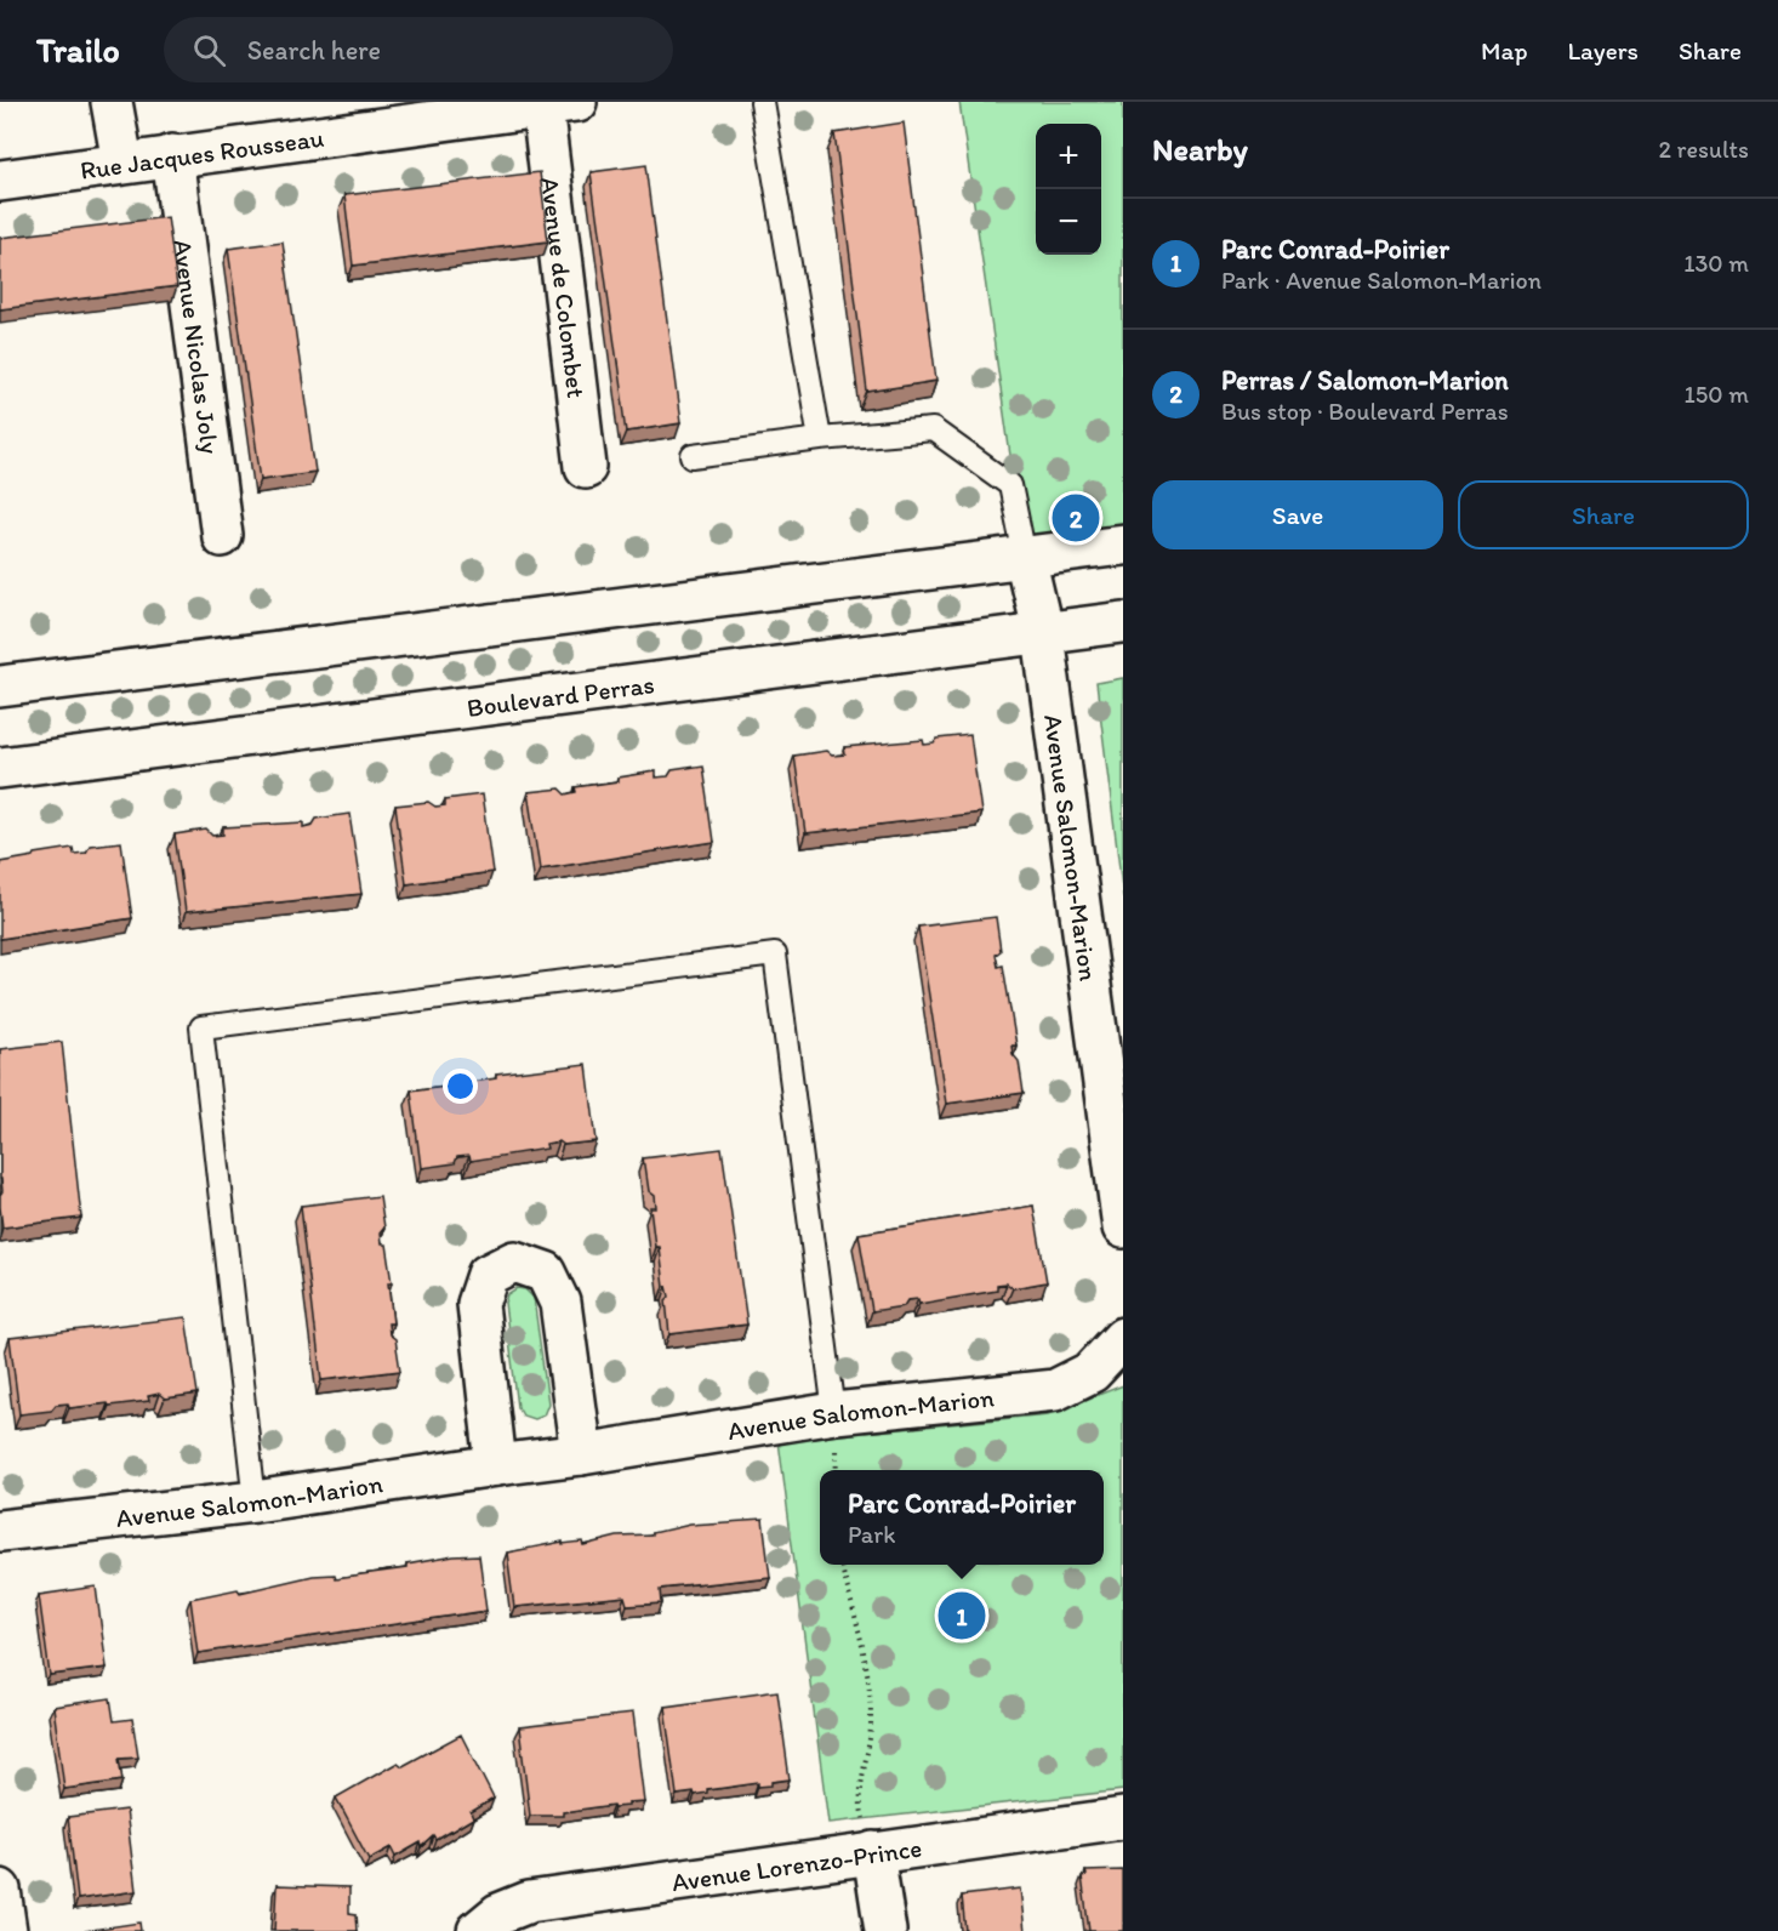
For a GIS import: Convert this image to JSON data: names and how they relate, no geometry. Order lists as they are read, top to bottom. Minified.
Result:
{"streets":{"street":["Rue Jacques Rousseau","Avenue de Colombet","Avenue Nicolas Joly","Boulevard Perras","Avenue Salomon-Marion","Avenue Lorenzo-Prince"]},"crossings":[["Rue Jacques Rousseau","Avenue de Colombet"],["Rue Jacques Rousseau","Avenue Nicolas Joly"],["Boulevard Perras","Avenue Salomon-Marion"]],"page":{"header":"Trailo","search":"Search here","nav":["Map","Layers","Share"],"heading":["Nearby","2 results"],"map_buttons":["+","−"],"list":[{"mark":"1","name":"Parc Conrad-Poirier","note":"Park · Avenue Salomon-Marion","value":"130 m"},{"mark":"2","name":"Perras / Salomon-Marion","note":"Bus stop · Boulevard Perras","value":"150 m"}],"buttons":["Save","Share"],"pins":["2","1"],"popup":["Parc Conrad-Poirier","Park"]}}
